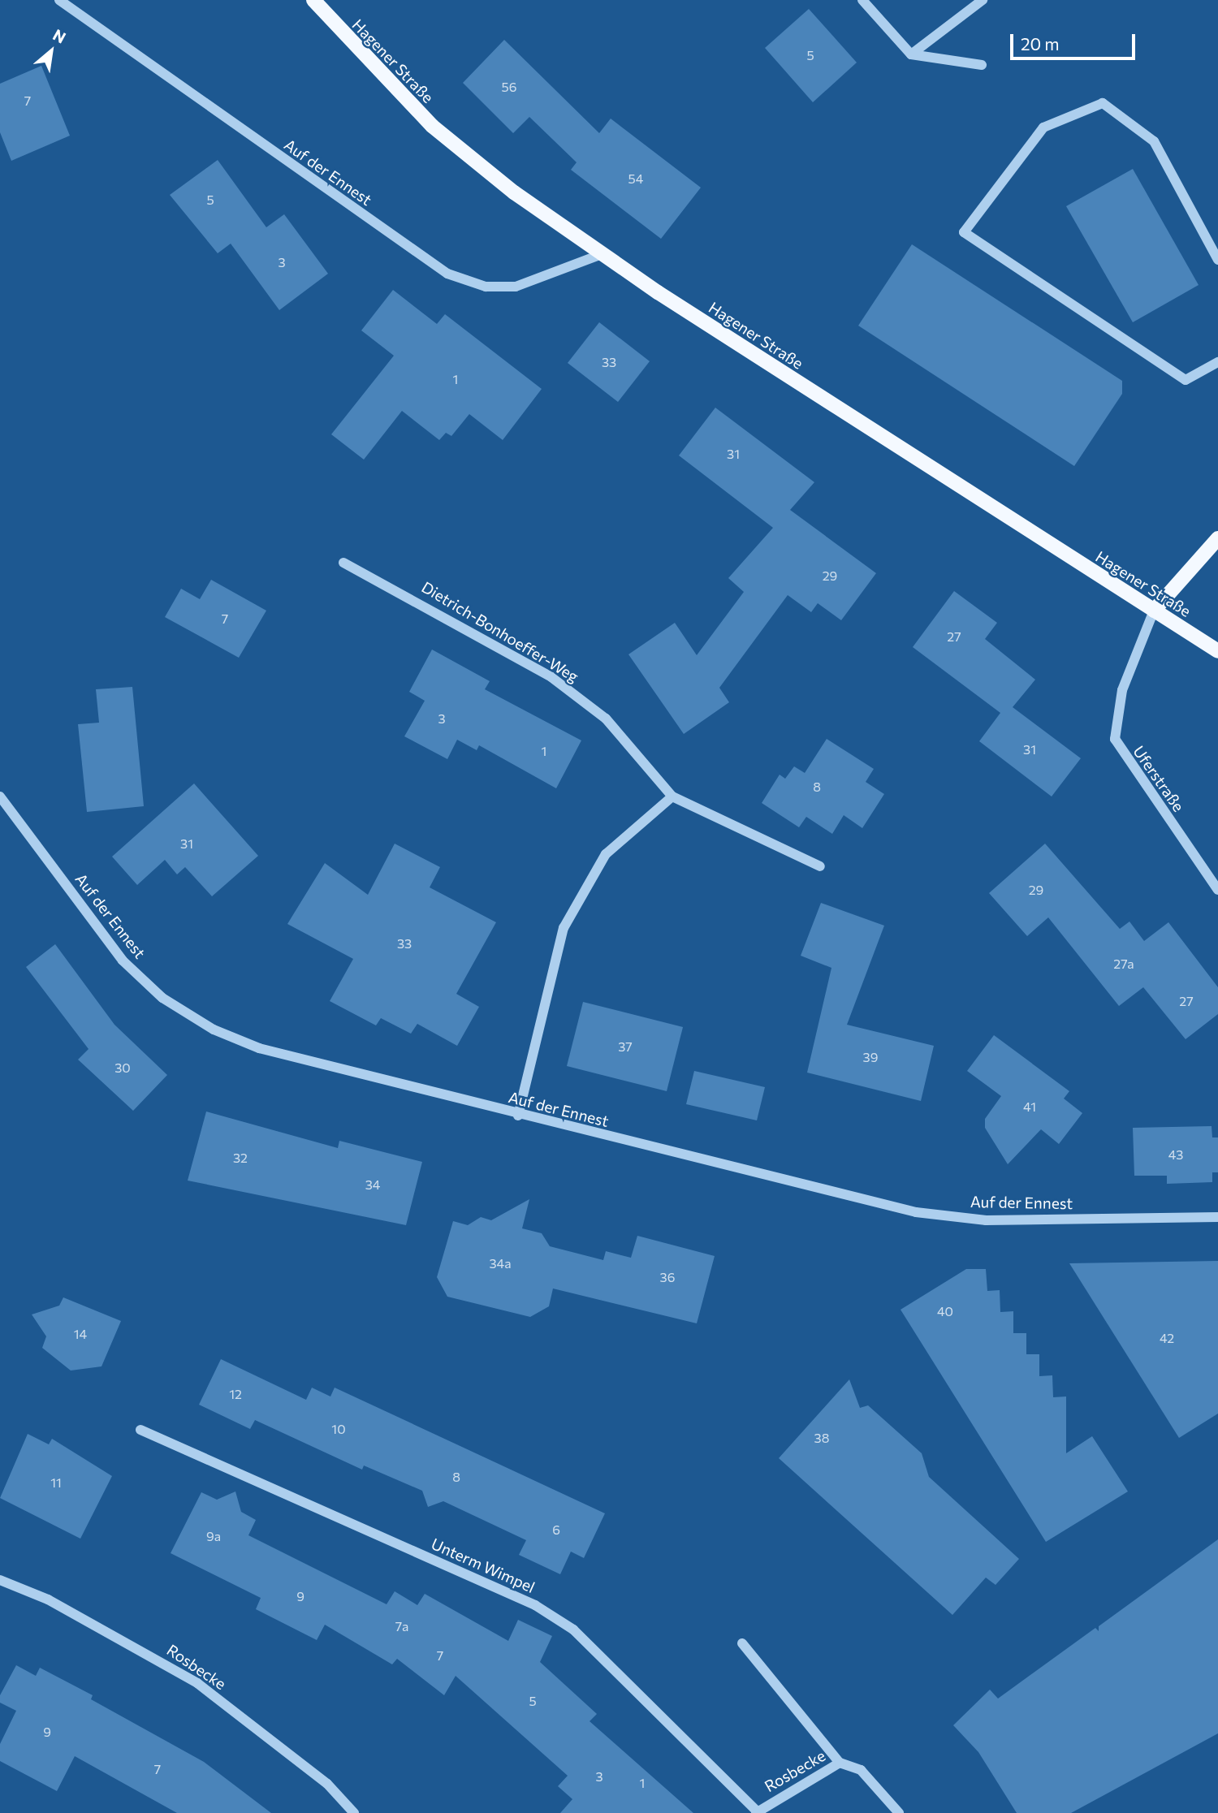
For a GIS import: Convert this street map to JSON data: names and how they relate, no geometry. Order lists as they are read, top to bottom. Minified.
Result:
{"streets":{"main road":["Hagener Straße"],"street":["Auf der Ennest","Dietrich-Bonhoeffer-Weg","Uferstraße","Unterm Wimpel","Rosbecke"]},"crossings":[["Hagener Straße","Auf der Ennest"],["Hagener Straße","Uferstraße"],["Unterm Wimpel","Rosbecke"]],"house_numbers":["5","56","7","54","5","3","33","1","31","29","7","27","3","31","1","8","31","29","33","27a","27","37","39","30","41","43","32","34","34a","36","40","14","42","12","10","38","8","11","6","9a","9","7a","7","5","9","7","3","1"],"scale_bar":"20 m","north":"top right"}
